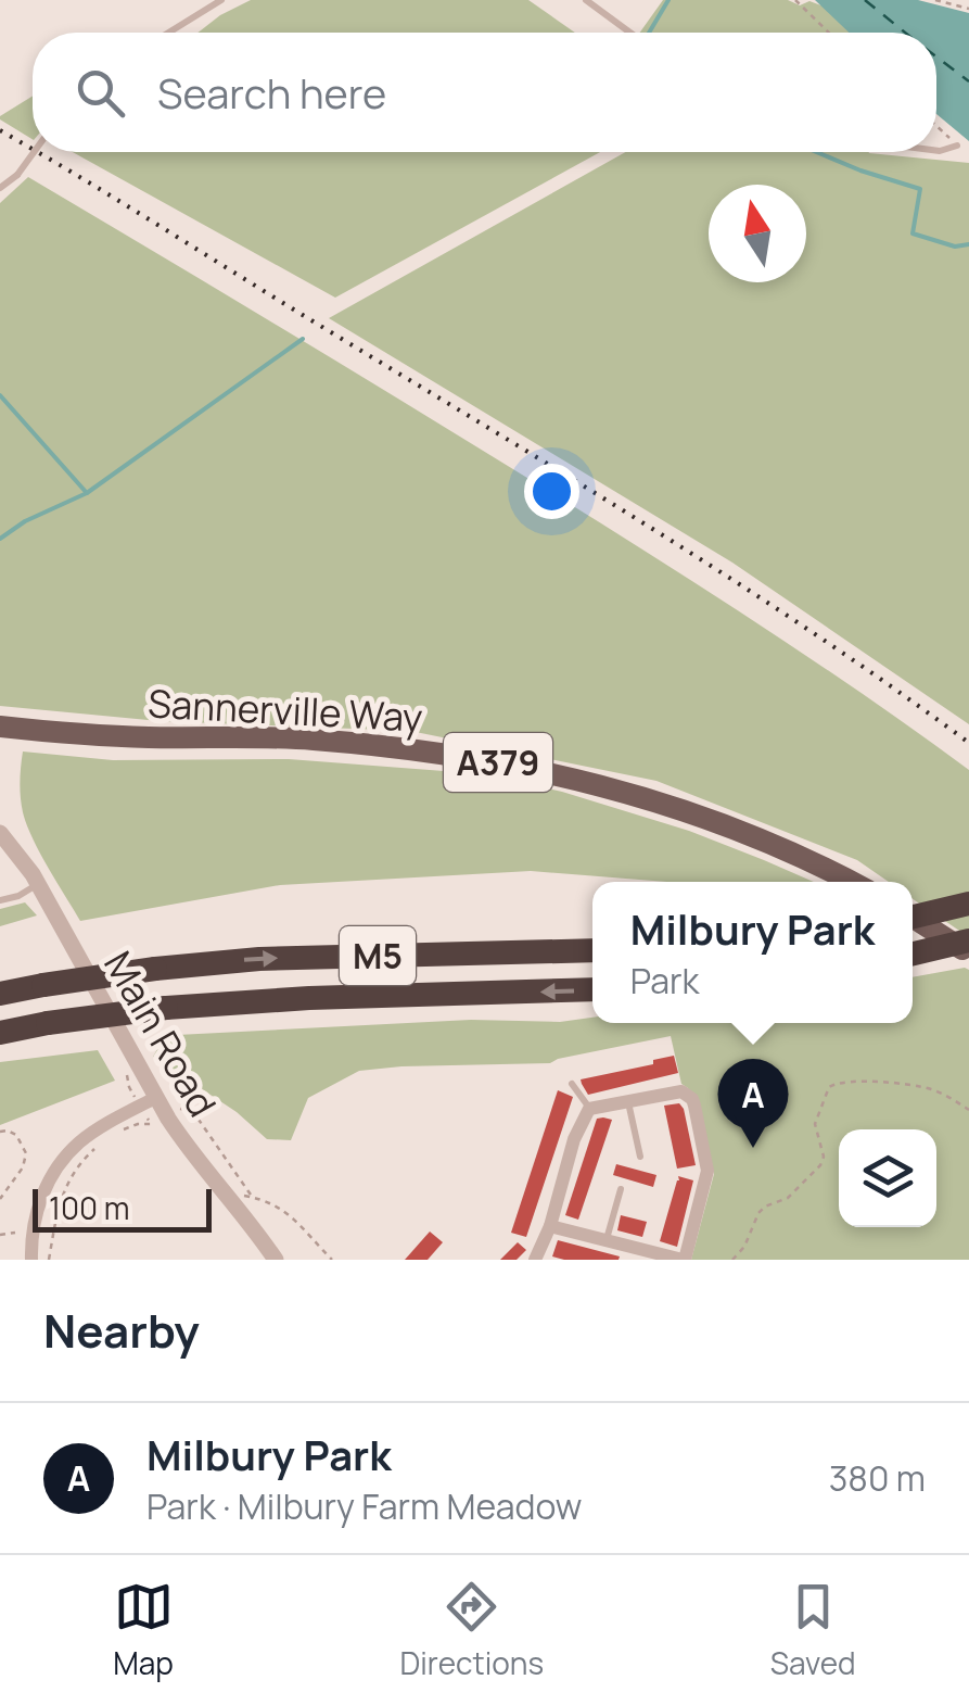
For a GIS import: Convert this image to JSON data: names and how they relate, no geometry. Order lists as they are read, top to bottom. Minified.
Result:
{"streets":{"highway":["M5"],"main road":["Sannerville Way","A379"],"street":["Main Road"]},"scale_bar":"100 m","north":"top","page":{"search":"Search here","popup":["Milbury Park","Park"],"pins":"A","scale":"100 m","heading":"Nearby","list":[{"mark":"A","name":"Milbury Park","note":"Park · Milbury Farm Meadow","value":"380 m"}],"nav":["Map","Directions","Saved"]}}
